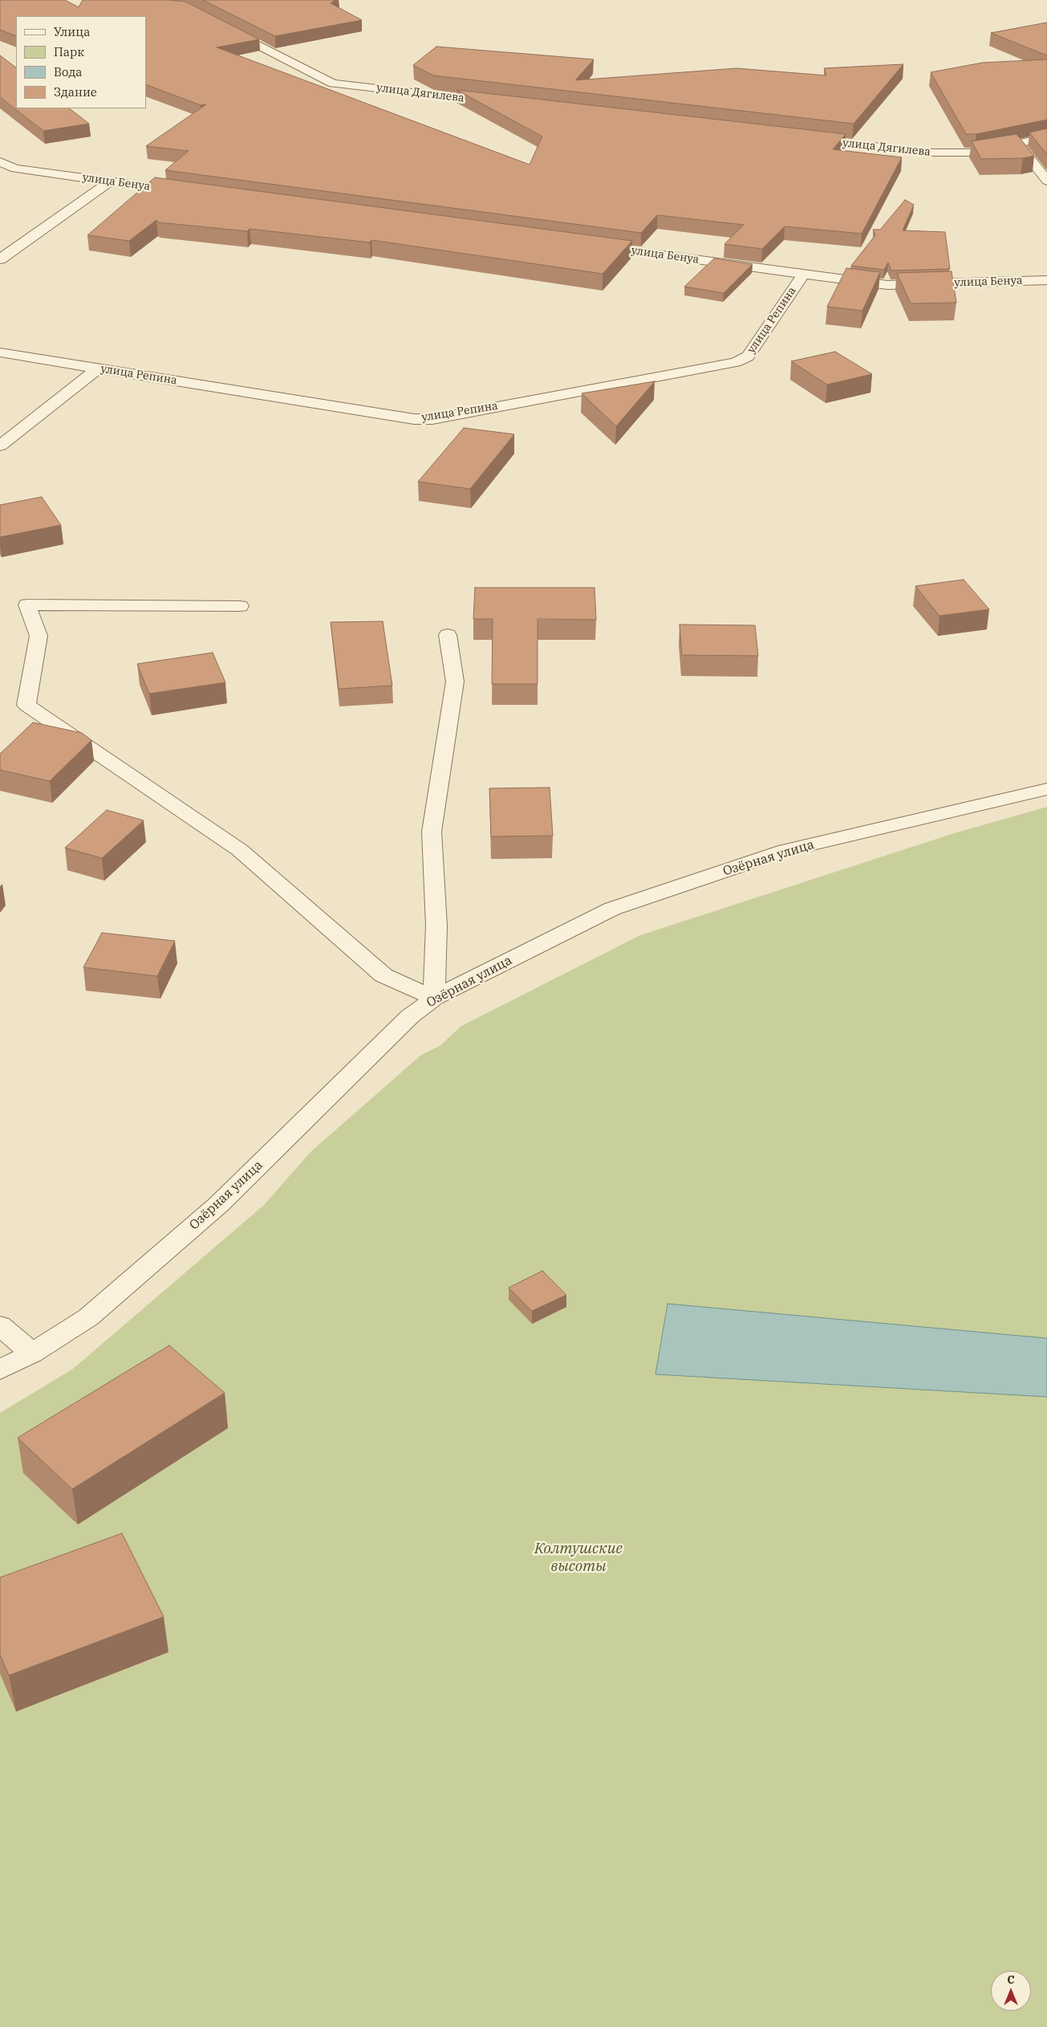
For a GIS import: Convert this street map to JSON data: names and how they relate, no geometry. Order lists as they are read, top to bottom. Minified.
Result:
{"streets":{"street":["улица Дягилева","улица Бенуа","улица Репина","Озёрная улица"]},"crossings":[["улица Бенуа","улица Репина"]],"parks":["Колтушские высоты"],"legend":["Улица","Парк","Вода","Здание"],"north":"top"}
